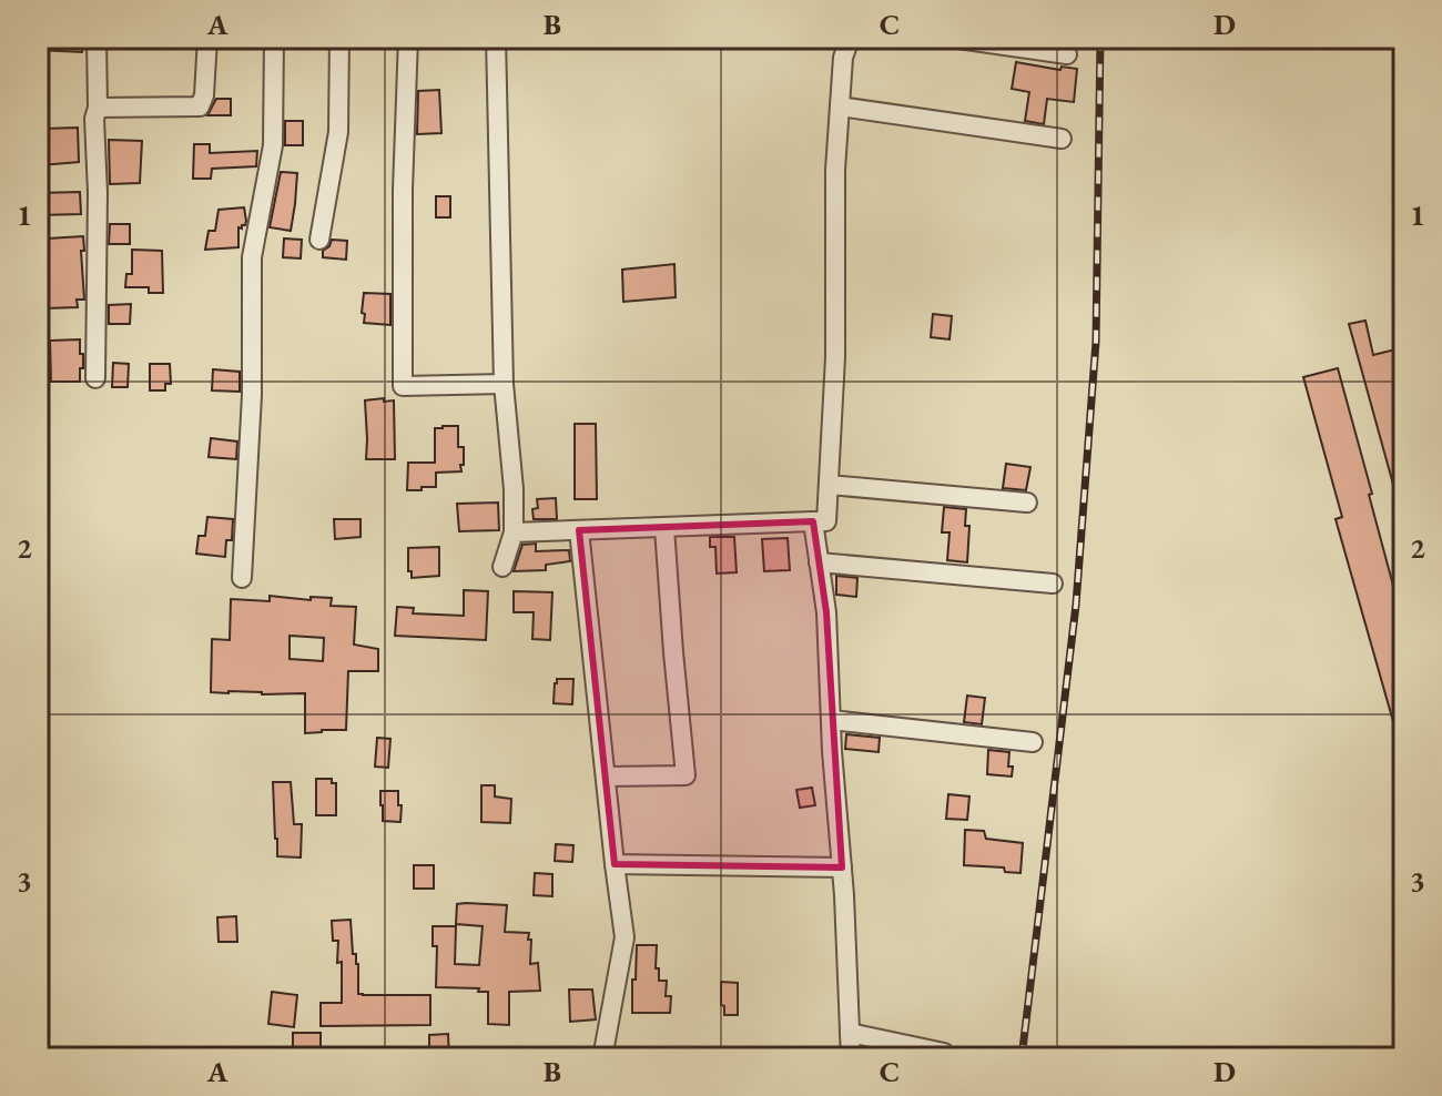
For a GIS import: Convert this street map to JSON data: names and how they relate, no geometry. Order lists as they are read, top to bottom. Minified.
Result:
{"grid":{"columns":["A","B","C","D"],"rows":["1","2","3"]}}
